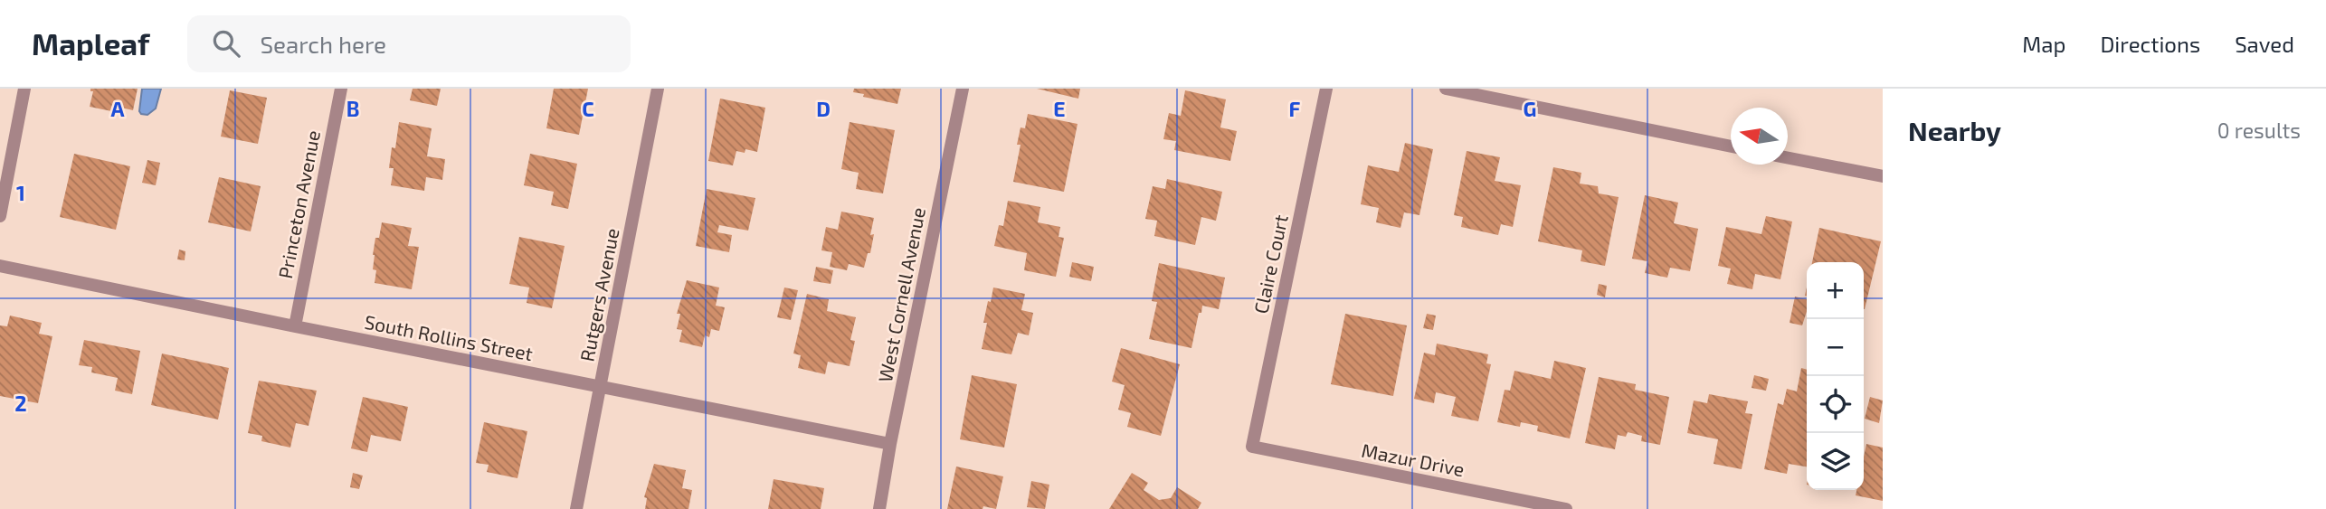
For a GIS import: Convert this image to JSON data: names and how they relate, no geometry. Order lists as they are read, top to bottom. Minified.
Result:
{"streets":{"street":["Princeton Avenue","Claire Court","Rutgers Avenue","West Cornell Avenue","South Rollins Street","Mazur Drive"]},"crossings":[["Princeton Avenue","South Rollins Street"],["Claire Court","Mazur Drive"],["Rutgers Avenue","South Rollins Street"],["West Cornell Avenue","South Rollins Street"]],"north":"left","page":{"header":"Mapleaf","search":"Search here","nav":["Map","Directions","Saved"],"heading":["Nearby","0 results"],"map_buttons":["+","−"]},"grid":{"columns":["A","B","C","D","E","F","G"],"rows":["1","2"]}}
